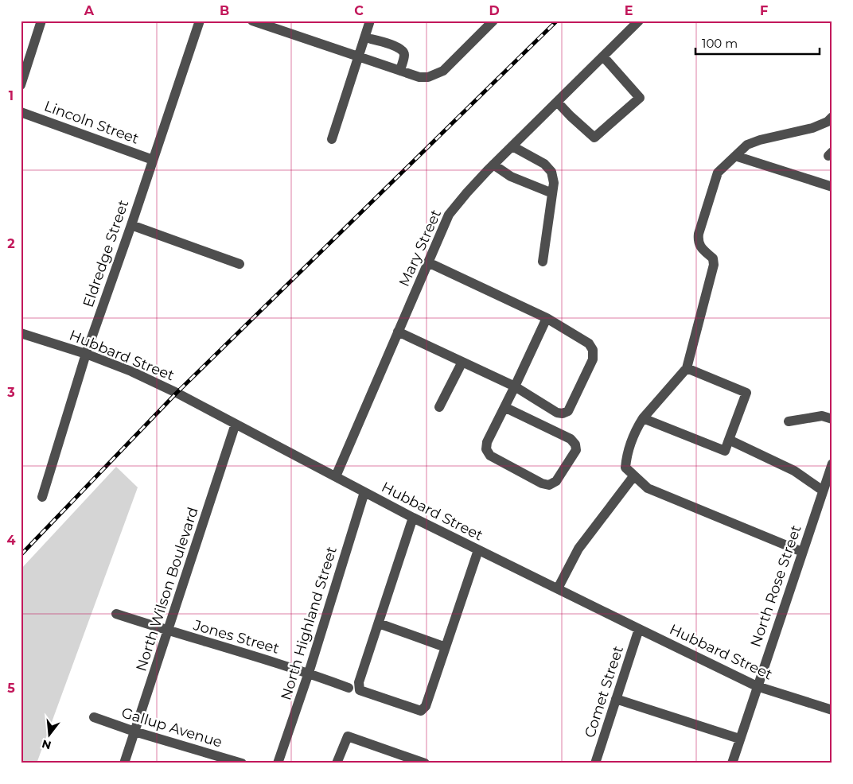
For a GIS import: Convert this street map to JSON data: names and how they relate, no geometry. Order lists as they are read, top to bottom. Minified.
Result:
{"streets":{"street":["Lincoln Street","Mary Street","Eldredge Street","Hubbard Street","North Rose Street","North Wilson Boulevard","North Highland Street","Jones Street","Comet Street","Gallup Avenue"]},"crossings":[["Lincoln Street","Eldredge Street"],["Mary Street","Hubbard Street"],["Eldredge Street","Hubbard Street"],["Hubbard Street","North Rose Street"],["Hubbard Street","North Wilson Boulevard"],["Hubbard Street","North Highland Street"],["Hubbard Street","Comet Street"],["North Wilson Boulevard","Jones Street"],["North Wilson Boulevard","Gallup Avenue"],["North Highland Street","Jones Street"]],"scale_bar":"100 m","north":"bottom","grid":{"columns":["A","B","C","D","E","F"],"rows":["1","2","3","4","5"]}}
